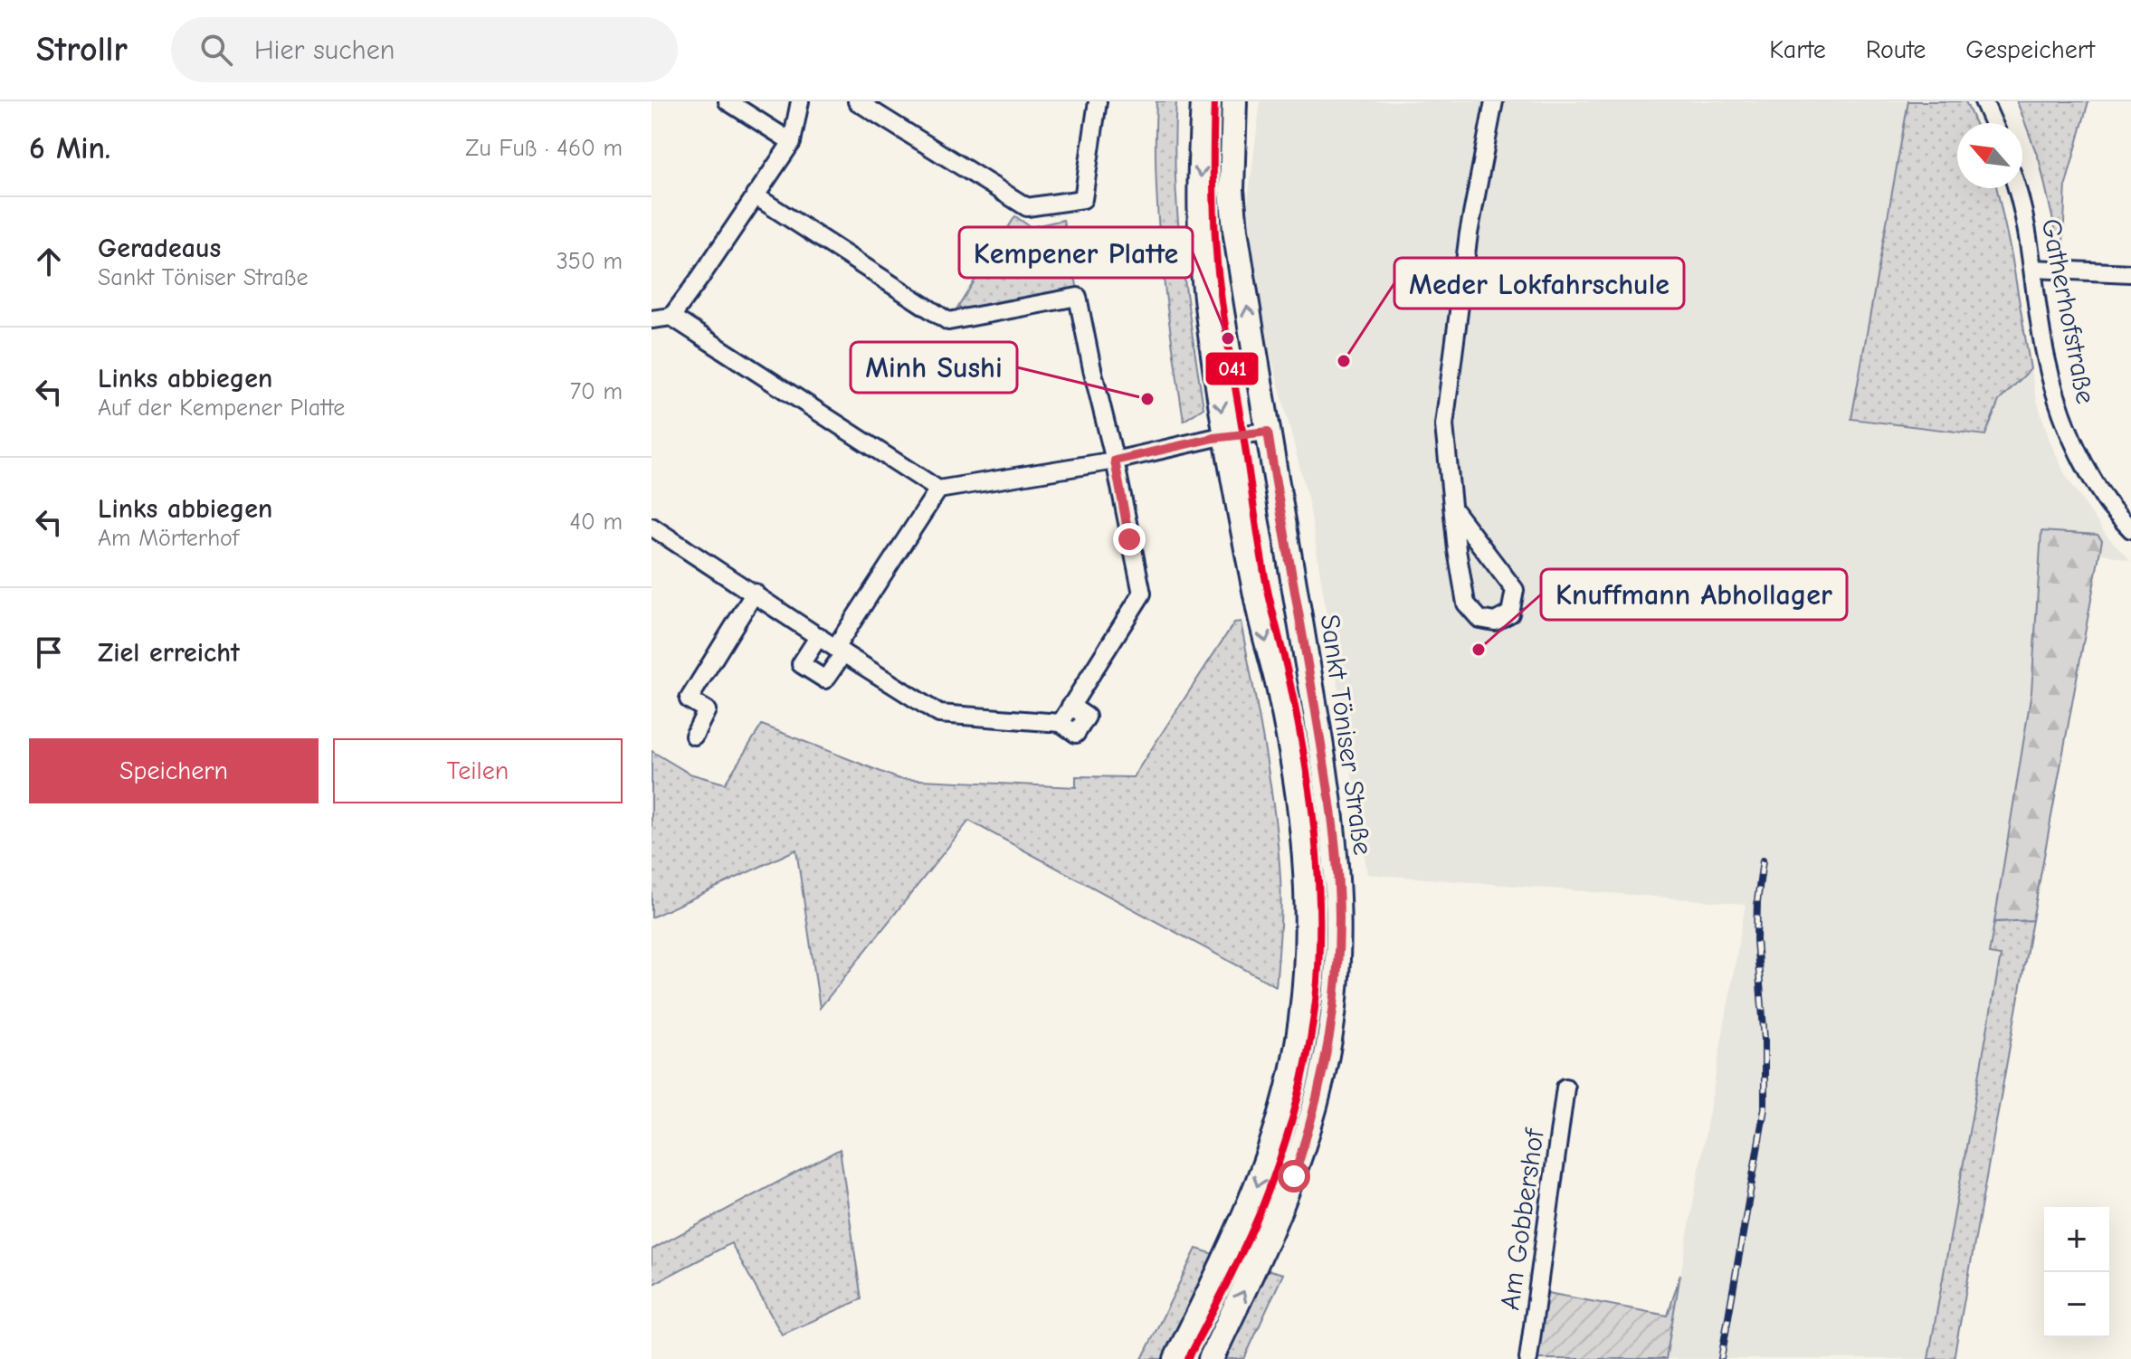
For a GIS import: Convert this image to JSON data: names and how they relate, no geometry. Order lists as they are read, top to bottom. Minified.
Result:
{"streets":{"main road":["Sankt Töniser Straße"],"street":["Gatherhofstraße","Am Gobbershof"]},"places":["Kempener Platte","Meder Lokfahrschule","Minh Sushi","Knuffmann Abhollager"],"lines":["transit line 041"],"north":"top left","page":{"header":"Strollr","search":"Hier suchen","nav":["Karte","Route","Gespeichert"],"heading":["6 Min.","Zu Fuß · 460 m"],"list":[["Geradeaus","Sankt Töniser Straße","350 m"],["Links abbiegen","Auf der Kempener Platte","70 m"],["Links abbiegen","Am Mörterhof","40 m"],"Ziel erreicht"],"buttons":["Speichern","Teilen"],"map_buttons":["+","−"]}}
